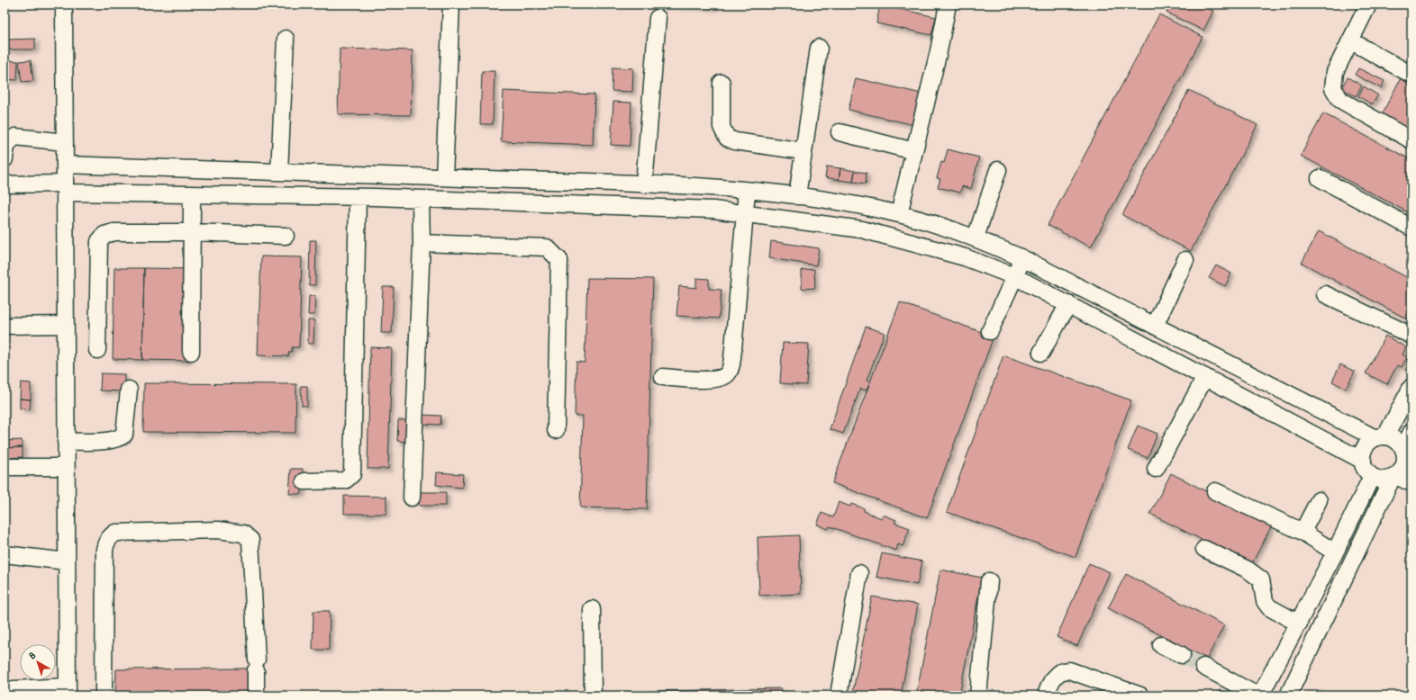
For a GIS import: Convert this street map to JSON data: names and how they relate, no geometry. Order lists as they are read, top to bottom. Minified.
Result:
{"north":"top left"}
